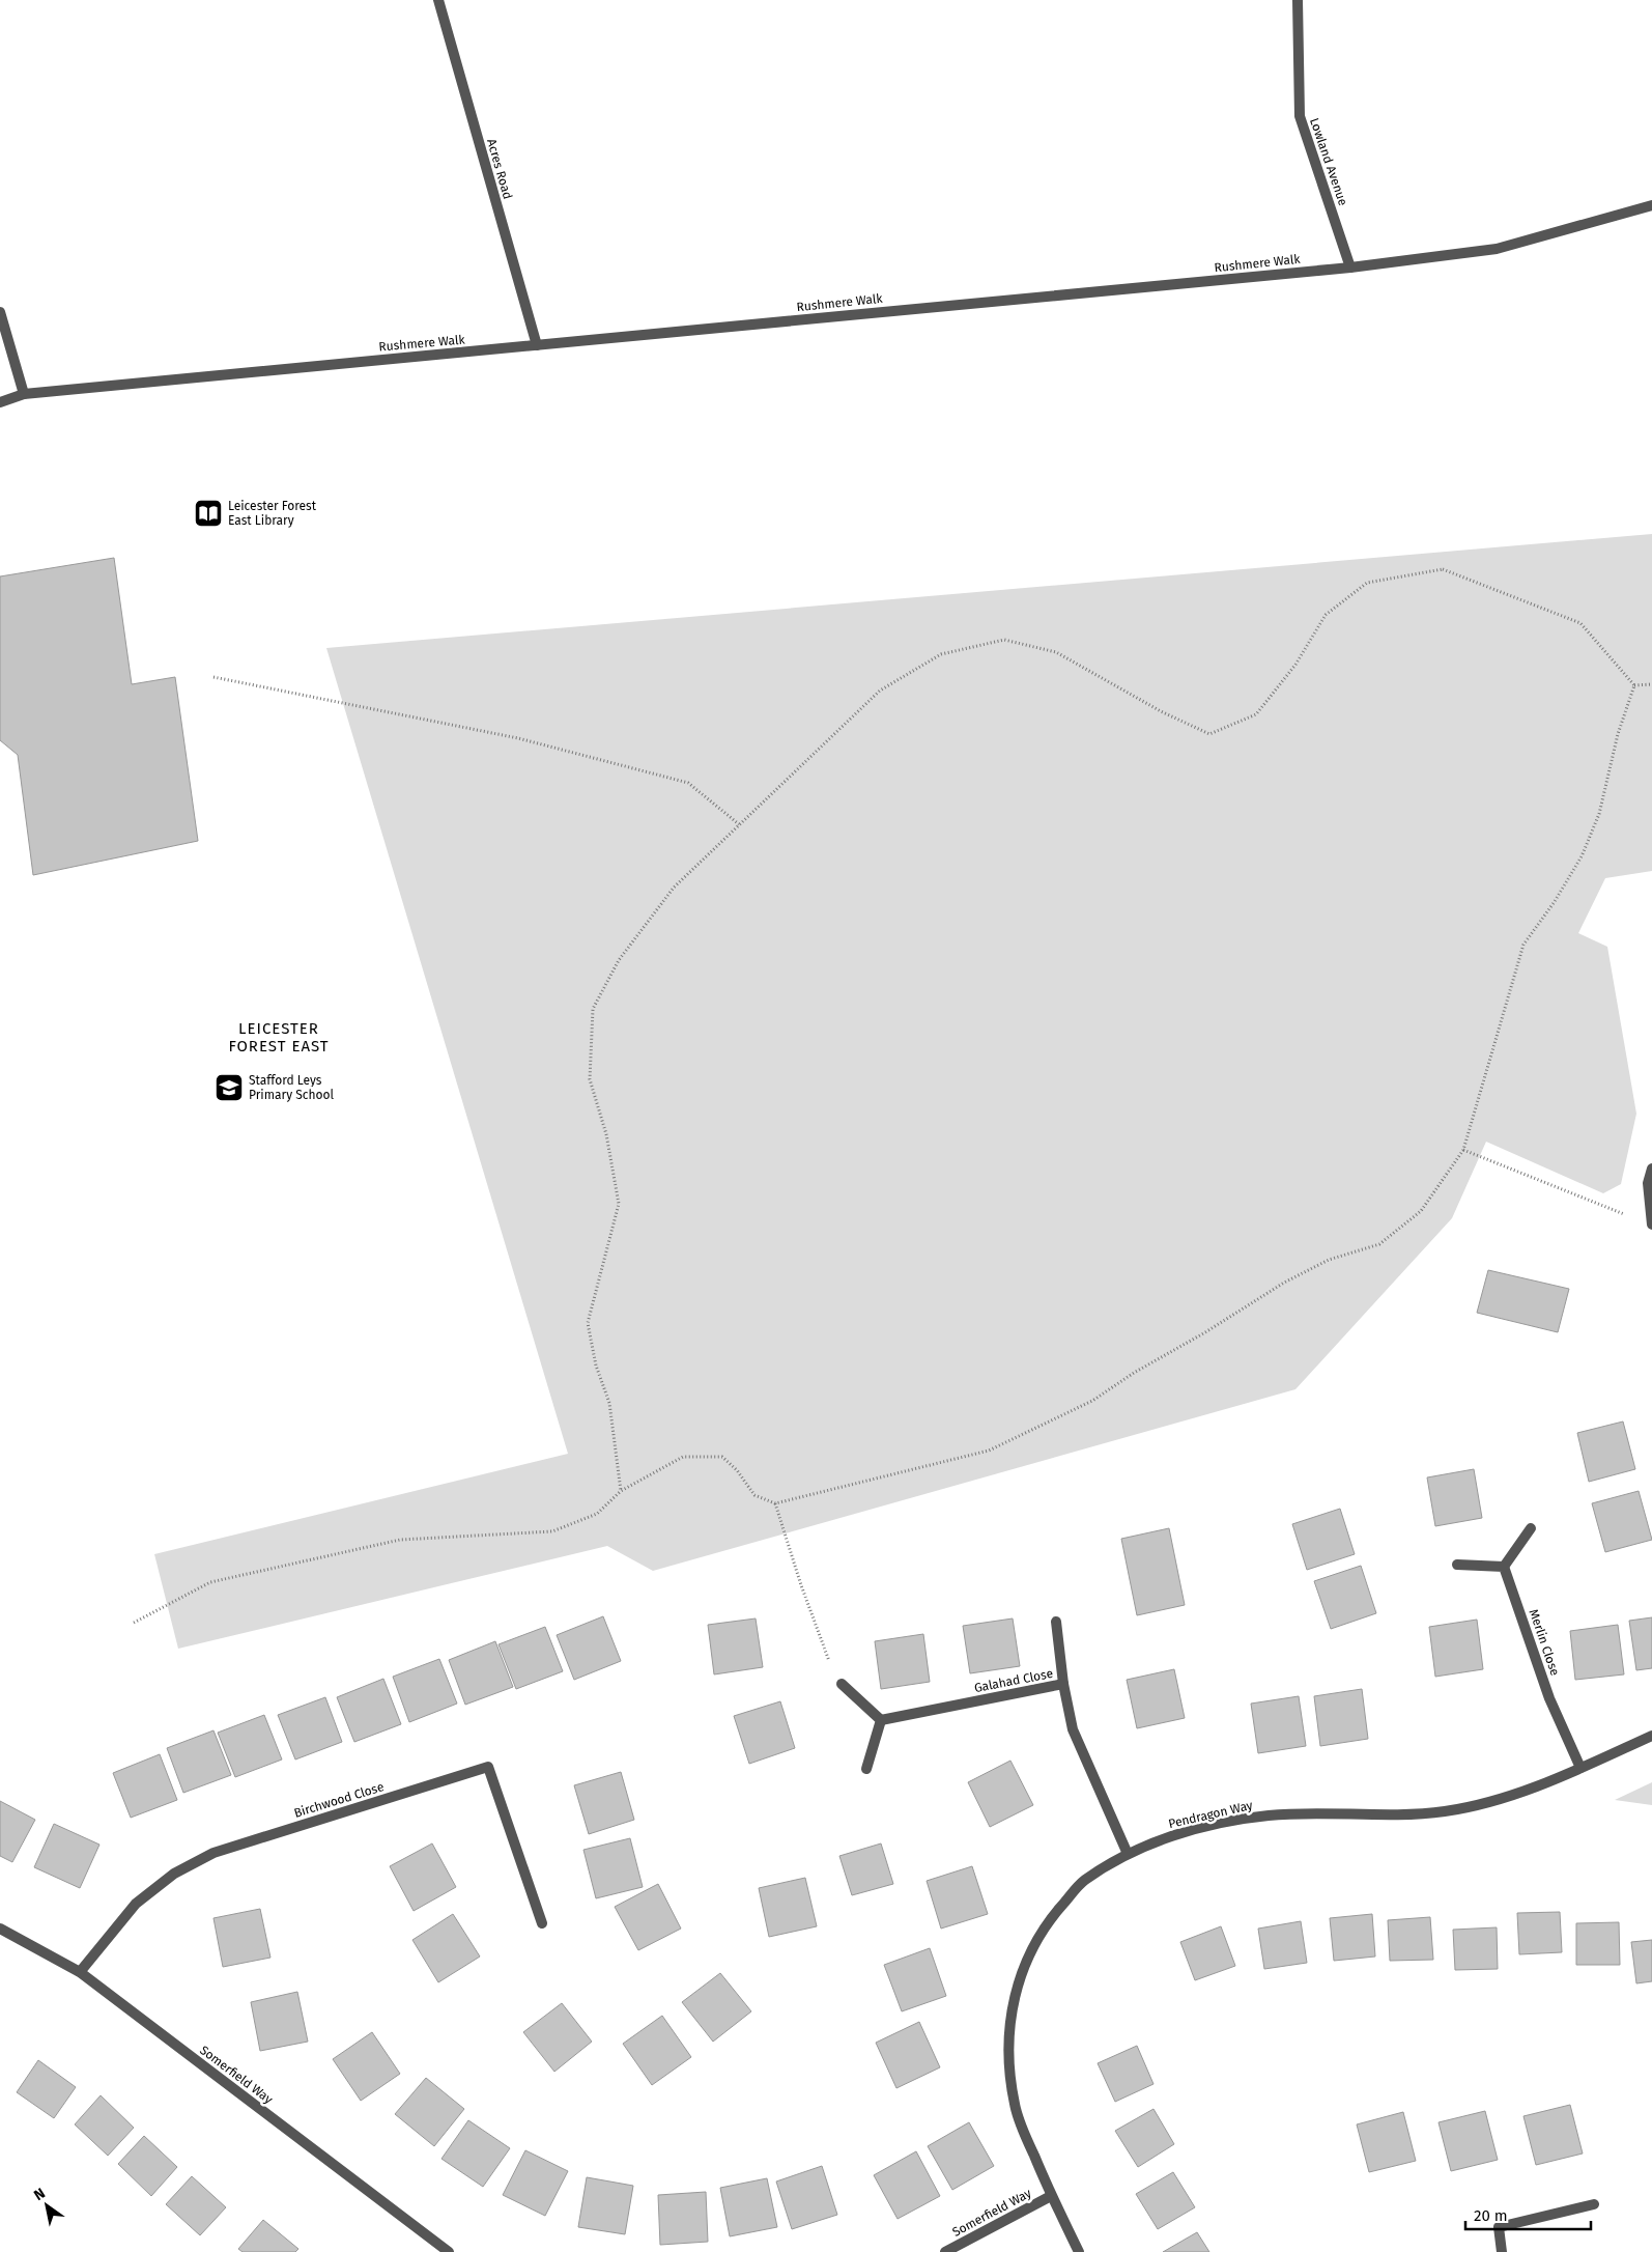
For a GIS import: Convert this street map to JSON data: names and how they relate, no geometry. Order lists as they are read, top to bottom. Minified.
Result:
{"streets":{"street":["Lowland Avenue","Acres Road","Rushmere Walk","Merlin Close","Galahad Close","Birchwood Close","Pendragon Way","Somerfield Way"]},"crossings":[["Lowland Avenue","Rushmere Walk"],["Acres Road","Rushmere Walk"],["Merlin Close","Pendragon Way"],["Galahad Close","Pendragon Way"],["Birchwood Close","Somerfield Way"],["Pendragon Way","Somerfield Way"]],"districts":["LEICESTER FOREST EAST"],"places":{"library":["Leicester Forest East Library"],"school or university":["Stafford Leys Primary School"]},"scale_bar":"20 m","north":"top left"}
